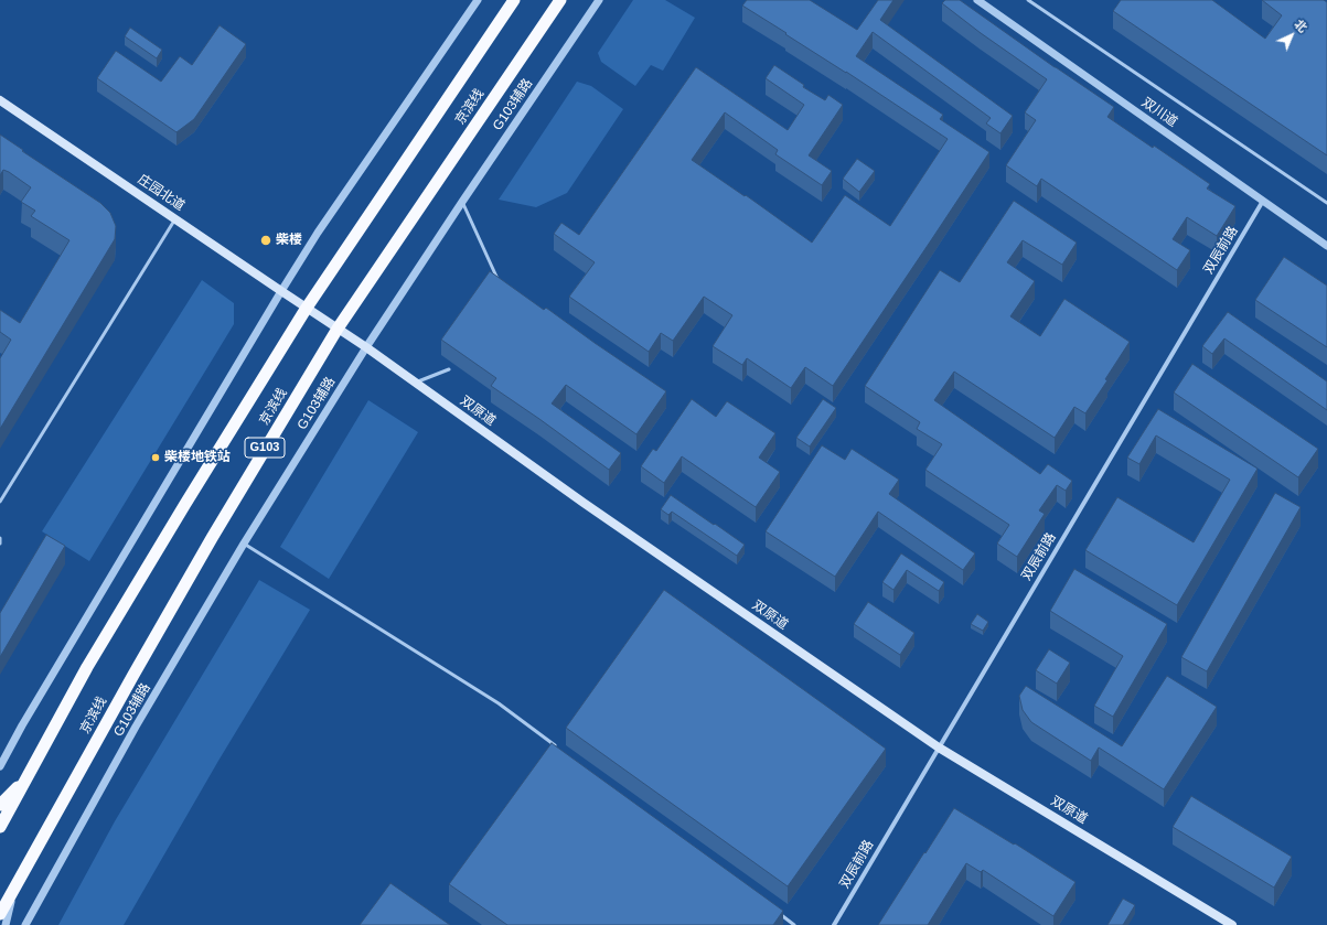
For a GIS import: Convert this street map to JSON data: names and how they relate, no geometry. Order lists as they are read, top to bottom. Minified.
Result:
{"streets":{"highway":["京滨线","G103"],"main road":["庄园北道","双原道"],"street":["G103辅路","双川道","双辰前路"]},"crossings":[["G103辅路","双原道"],["京滨线","庄园北道"],["京滨线","双原道"],["双川道","双辰前路"],["庄园北道","双原道"],["双辰前路","双原道"]],"places":["柴楼","柴楼地铁站"],"north":"top right"}
